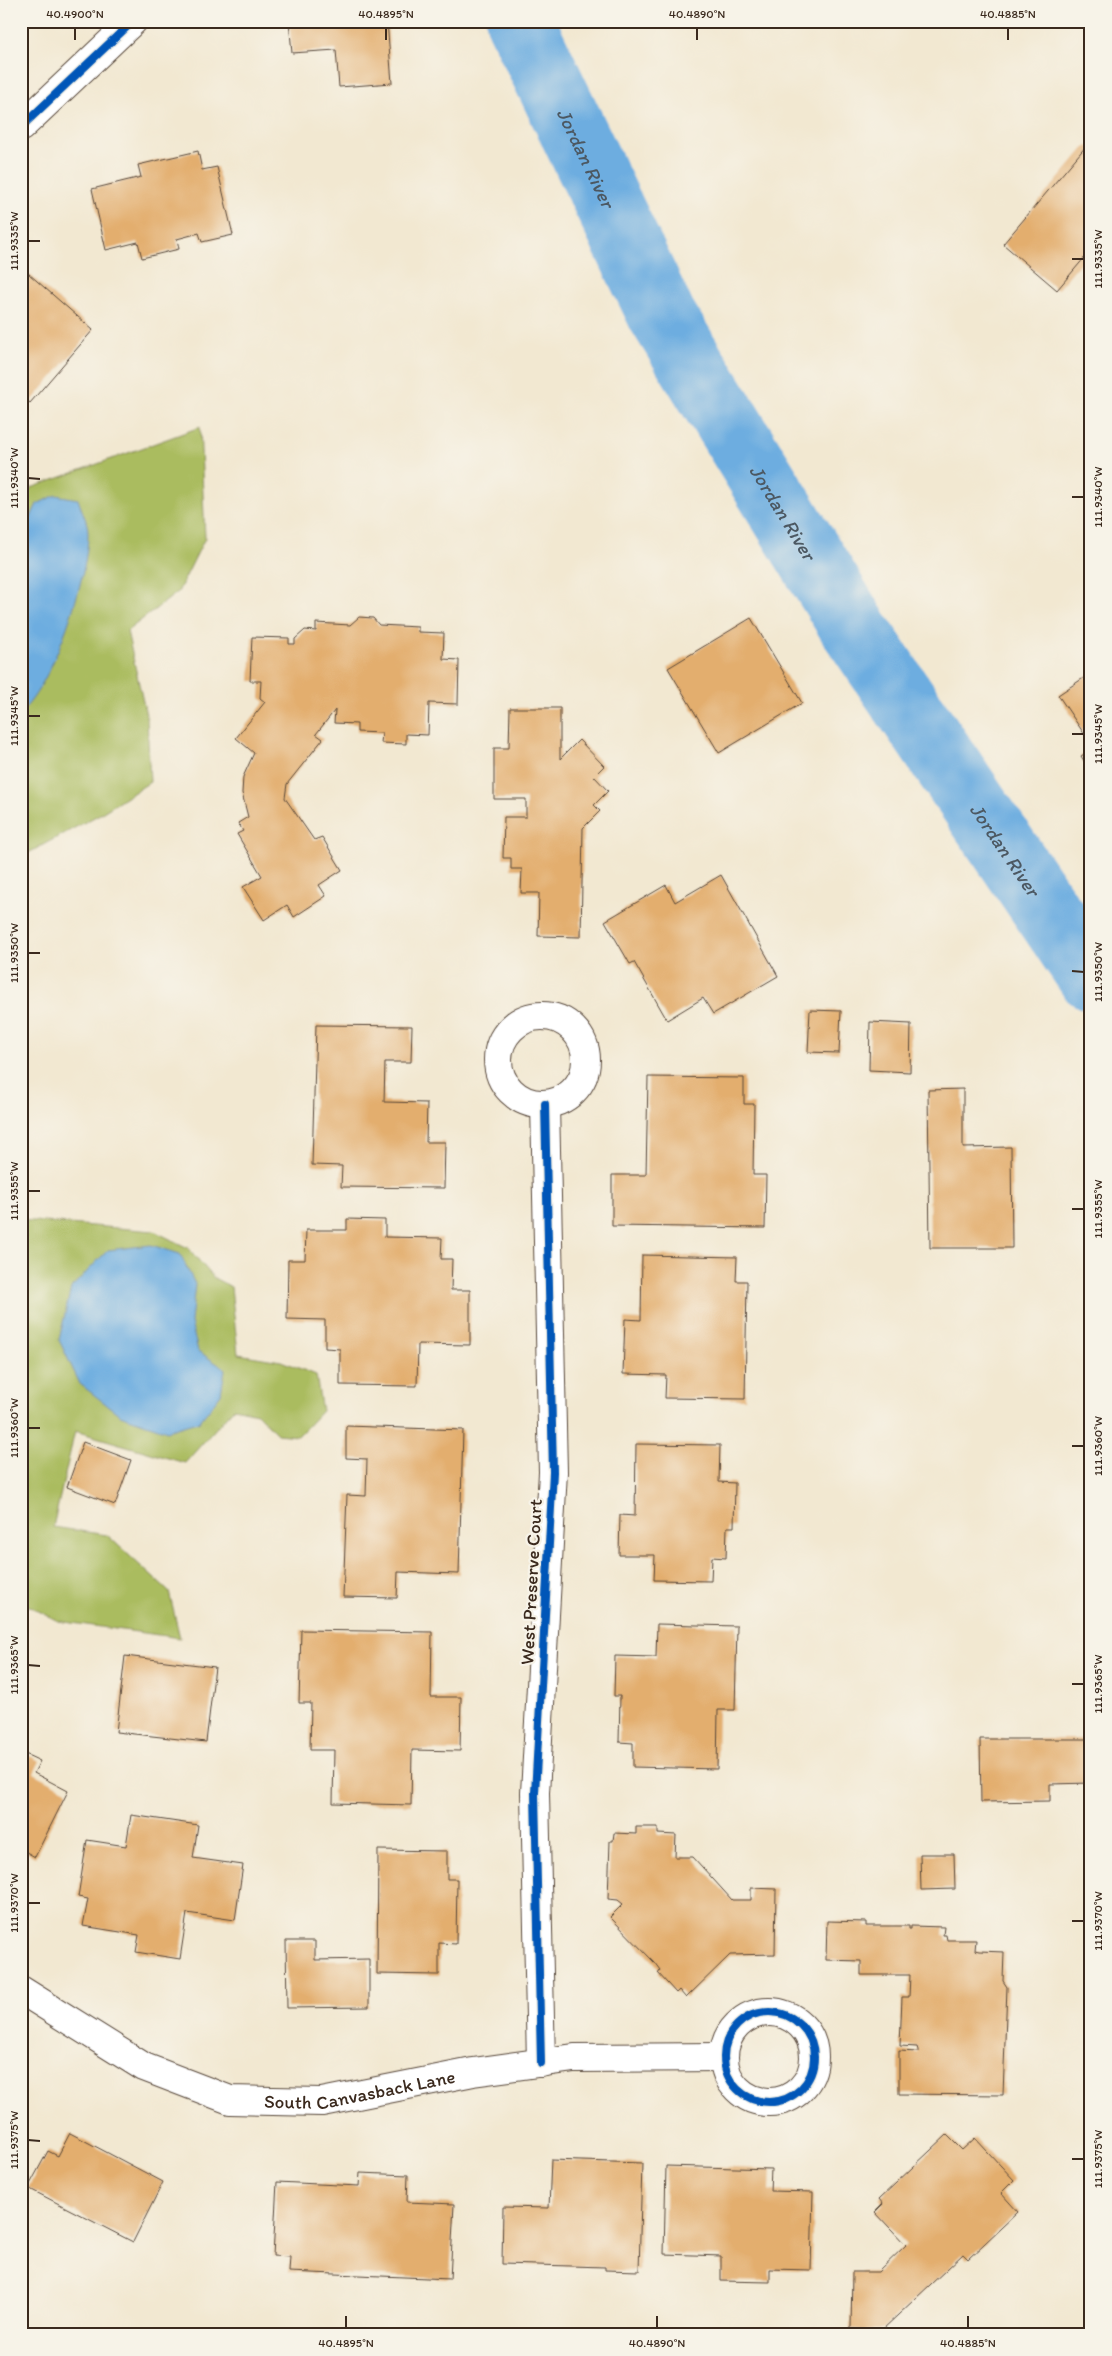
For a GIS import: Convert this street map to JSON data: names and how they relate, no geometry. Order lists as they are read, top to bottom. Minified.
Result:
{"streets":{"street":["West Preserve Court","South Canvasback Lane"]},"crossings":[["West Preserve Court","South Canvasback Lane"]],"water":["Jordan River"],"coordinates":["40.4900°N","40.4895°N","40.4890°N","40.4885°N","111.9335°W","111.9340°W","111.9345°W","111.9350°W","111.9355°W","111.9360°W","111.9365°W","111.9370°W","111.9375°W"]}
